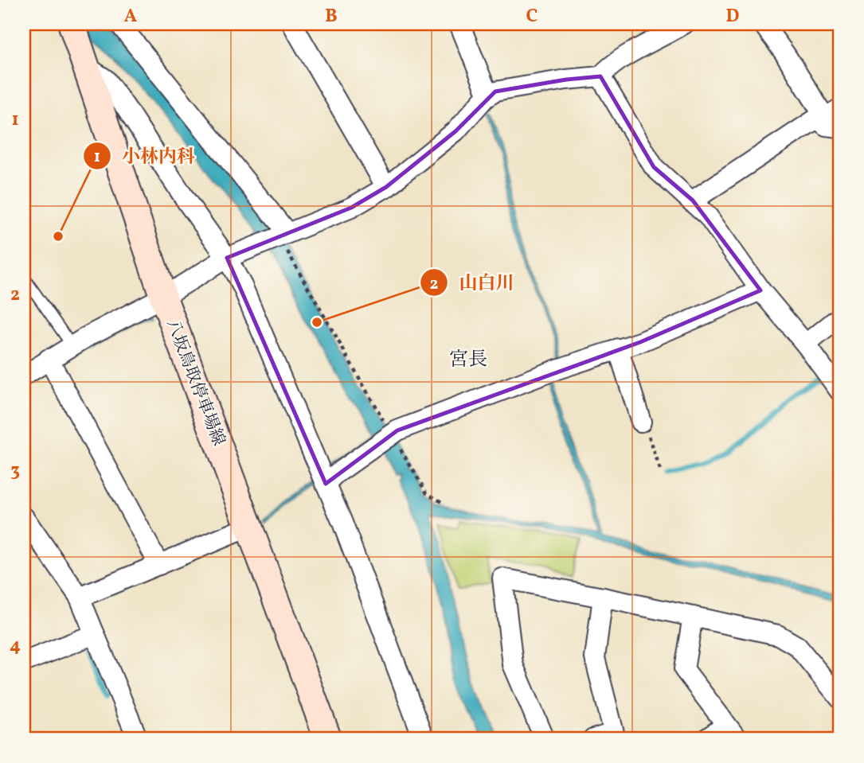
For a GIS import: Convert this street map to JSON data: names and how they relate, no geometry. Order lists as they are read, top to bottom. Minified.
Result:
{"streets":{"main road":["八坂鳥取停車場線"]},"districts":["宮長"],"places":["小林内科","山白川"],"grid":{"columns":["A","B","C","D"],"rows":["1","2","3","4"]}}
